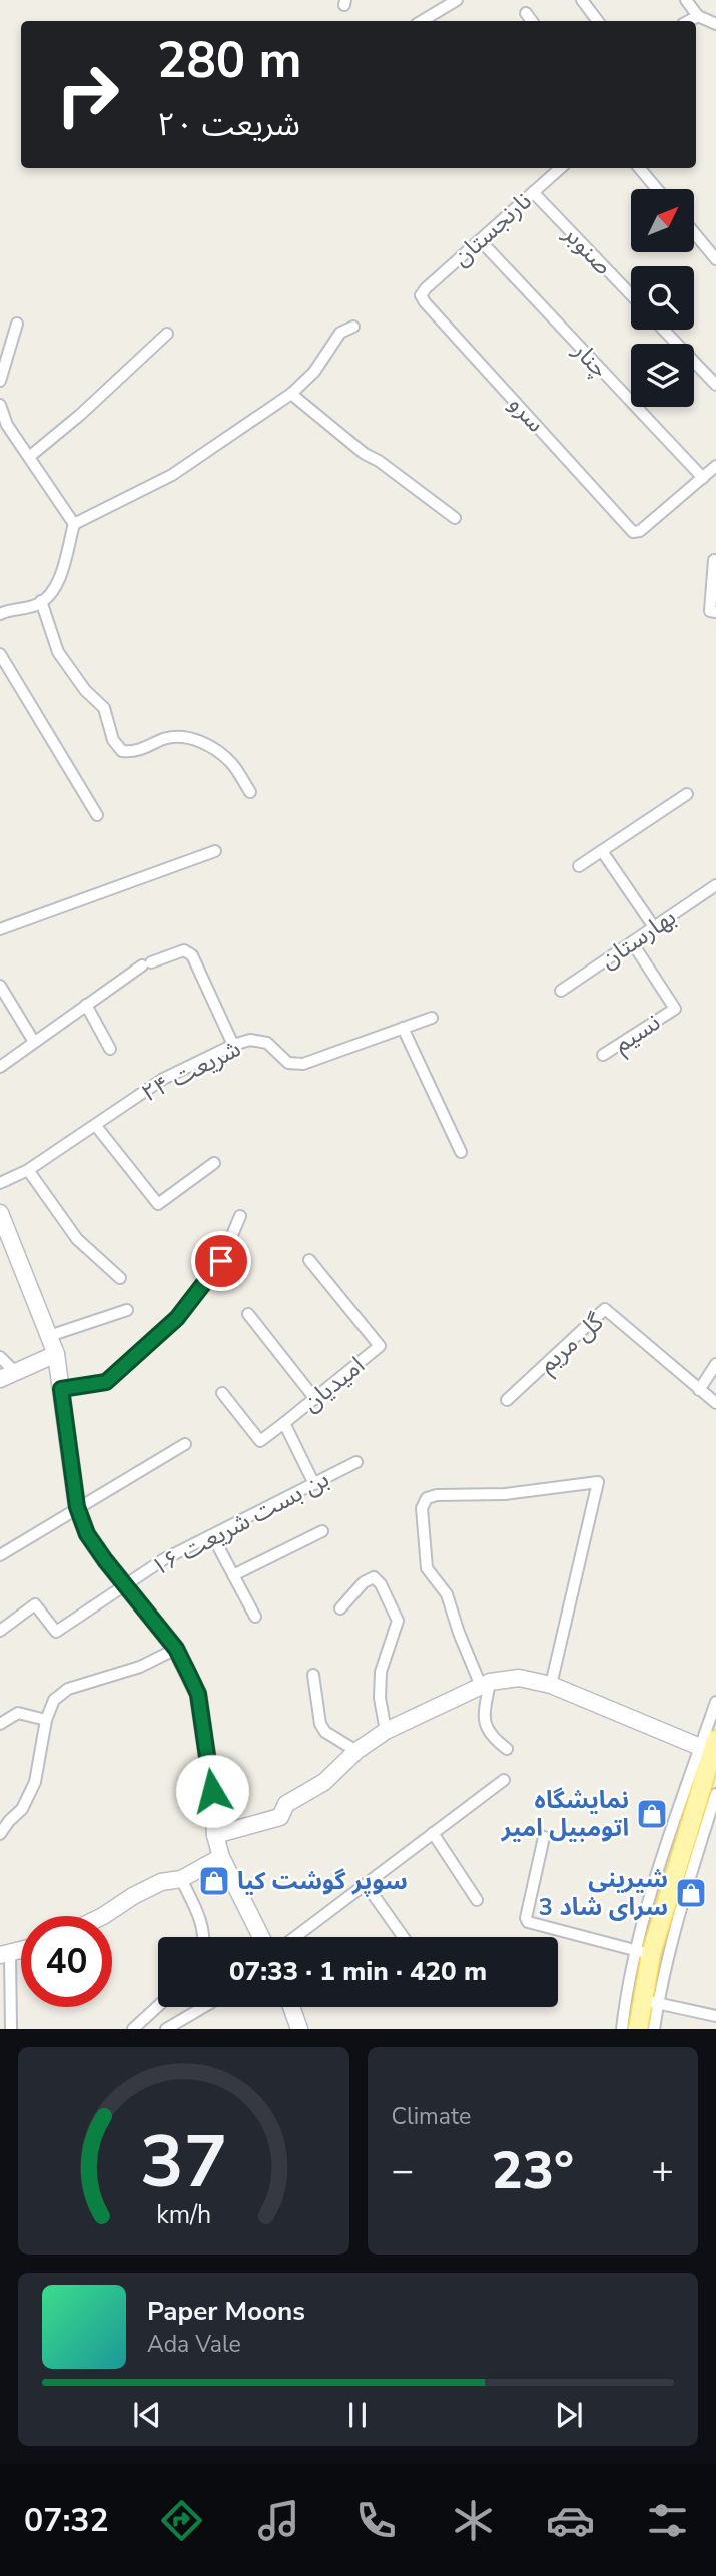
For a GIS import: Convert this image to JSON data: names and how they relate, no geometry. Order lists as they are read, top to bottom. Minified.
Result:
{"streets":{"street":["نارنجستان","صنوبر","چنار","سرو","بهارستان","نسیم","شریعت ۲۴","گل مریم","امیدیان","بن بست شریعت ۱۶"]},"crossings":[["نارنجستان","صنوبر"],["نارنجستان","چنار"],["نارنجستان","سرو"],["چنار","سرو"],["بهارستان","نسیم"],["امیدیان","بن بست شریعت ۱۶"]],"places":{"shop":["نمایشگاه اتومبیل امیر","سوپر گوشت کیا","شیرینی سرای شاد 3"]},"north":"top right","page":{"turn":["280 m","شریعت ۲۰"],"limit":"40","trip":"07:33 · 1 min · 420 m","tile":"Climate","heat":["−","23°","+"],"song":["Paper Moons","Ada Vale"],"tabs":"07:32","gauge":["37","km/h"]}}
